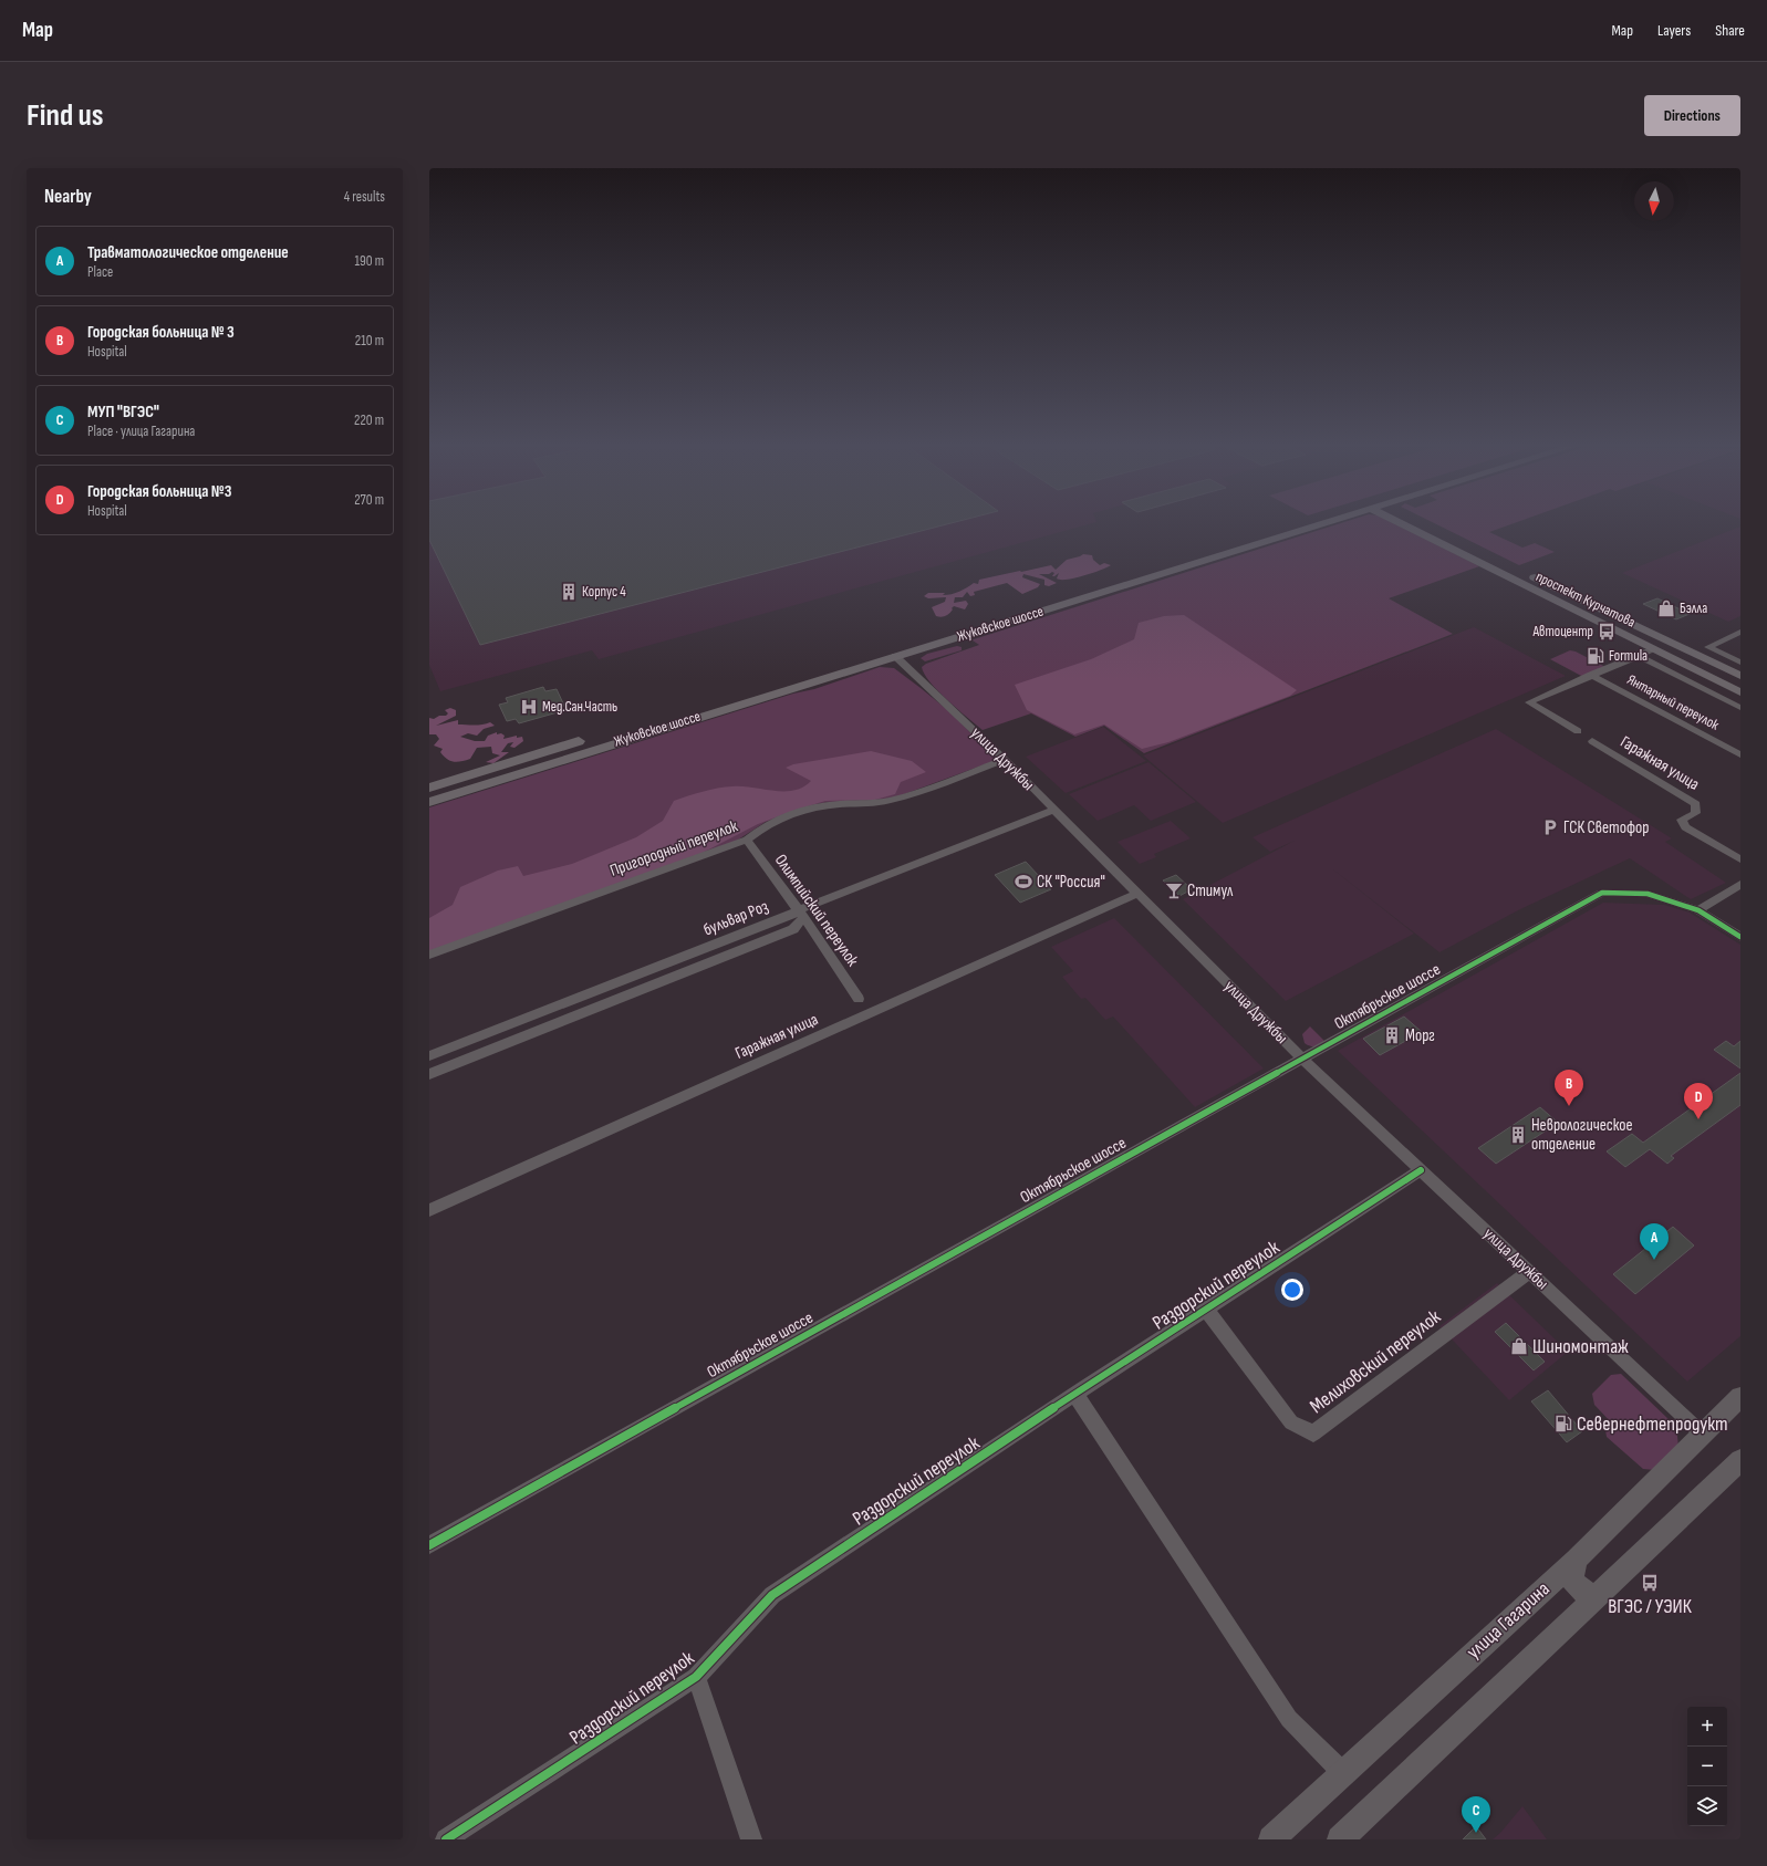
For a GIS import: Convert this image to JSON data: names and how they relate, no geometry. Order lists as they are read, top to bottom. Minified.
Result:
{"streets":{"main road":["проспект Курчатова","Жуковское шоссе"],"street":["Янтарный переулок","улица Дружбы","Гаражная улица","Пригородный переулок","Олимпийский переулок","бульвар Роз","Октябрьское шоссе","Раздорский переулок","Мелиховский переулок","улица Гагарина"]},"crossings":[["Жуковское шоссе","улица Дружбы"],["улица Дружбы","Гаражная улица"],["улица Дружбы","Пригородный переулок"],["улица Дружбы","бульвар Роз"],["улица Дружбы","Октябрьское шоссе"],["улица Дружбы","Раздорский переулок"],["улица Дружбы","Мелиховский переулок"],["улица Дружбы","улица Гагарина"],["Пригородный переулок","Олимпийский переулок"],["Олимпийский переулок","бульвар Роз"],["Раздорский переулок","Мелиховский переулок"]],"places":{"building":["Корпус 4","Морг","Неврологическое отделение"],"shop":["Бэлла","Шиномонтаж"],"bus stop":["Автоцентр","ВГЭС / УЭИК"],"fuel station":["Formula","Севернефтепродукт"],"hospital":["Мед.Сан.Часть"],"parking":["ГСК Светофор"],"sports":["СК \"Россия\""],"bar":["Стимул"]},"north":"bottom","page":{"header":"Map","nav":["Map","Layers","Share"],"buttons":"Directions","title":"Find us","heading":["Nearby","4 results"],"list":[{"mark":"A","name":"Травматологическое отделение","note":"Place","value":"190 m"},{"mark":"B","name":"Городская больница № 3","note":"Hospital","value":"210 m"},{"mark":"C","name":"МУП \"ВГЭС\"","note":"Place · улица Гагарина","value":"220 m"},{"mark":"D","name":"Городская больница №3","note":"Hospital","value":"270 m"}],"pins":["B","D","A","C"],"map_buttons":["+","−"]}}
